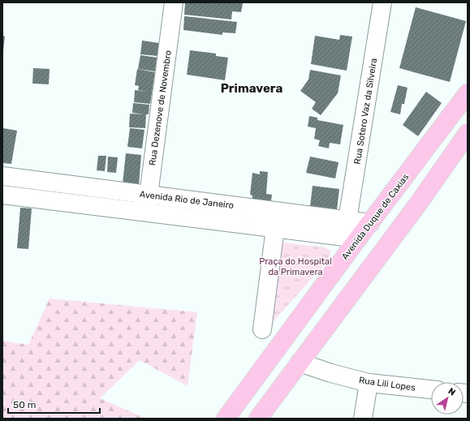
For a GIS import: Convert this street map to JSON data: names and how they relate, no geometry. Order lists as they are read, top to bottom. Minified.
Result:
{"streets":{"main road":["Avenida Duque de Caxias"],"street":["Rua Dezenove de Novembro","Rua Sotero Vaz da Silveira","Avenida Rio de Janeiro","Rua Lili Lopes"]},"crossings":[["Rua Dezenove de Novembro","Avenida Rio de Janeiro"],["Rua Sotero Vaz da Silveira","Avenida Rio de Janeiro"],["Avenida Rio de Janeiro","Avenida Duque de Caxias"]],"districts":["Primavera"],"parks":["Praça do Hospital da Primavera"],"scale_bar":"50 m","north":"top right"}
